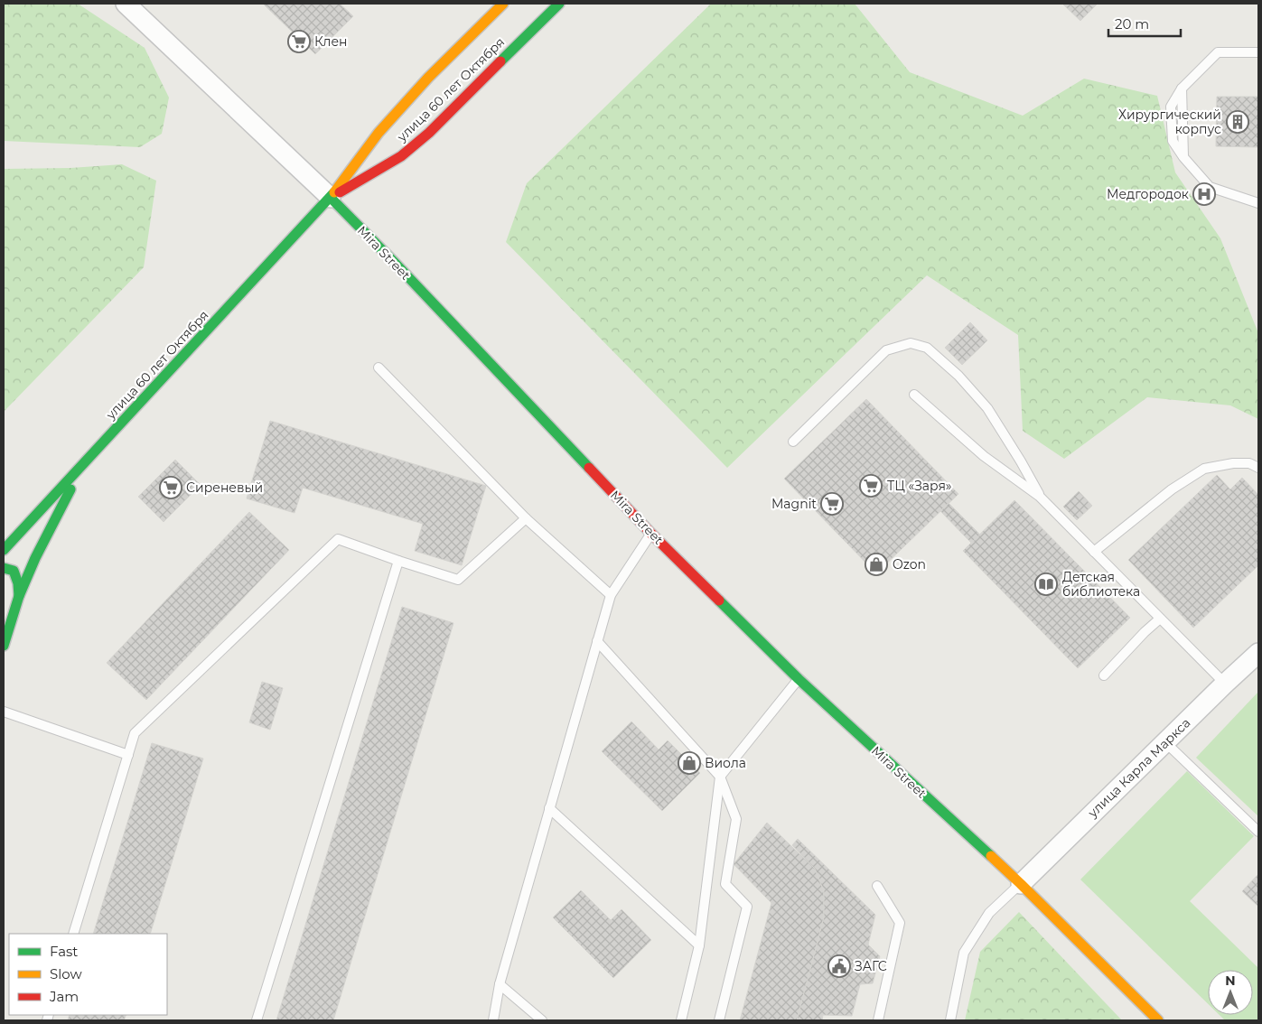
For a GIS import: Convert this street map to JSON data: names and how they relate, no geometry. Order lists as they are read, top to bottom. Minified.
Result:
{"streets":{"street":["улица 60 лет Октября","Mira Street","улица Карла Маркса"]},"crossings":[["улица 60 лет Октября","Mira Street"],["Mira Street","улица Карла Маркса"]],"places":{"supermarket":["Клен","ТЦ «Заря»","Сиреневый","Magnit"],"building":["Хирургический корпус"],"hospital":["Медгородок"],"shop":["Ozon","Виола"],"library":["Детская библиотека"],"public building":["ЗАГС"]},"legend":["Fast","Slow","Jam"],"scale_bar":"20 m","north":"top"}
